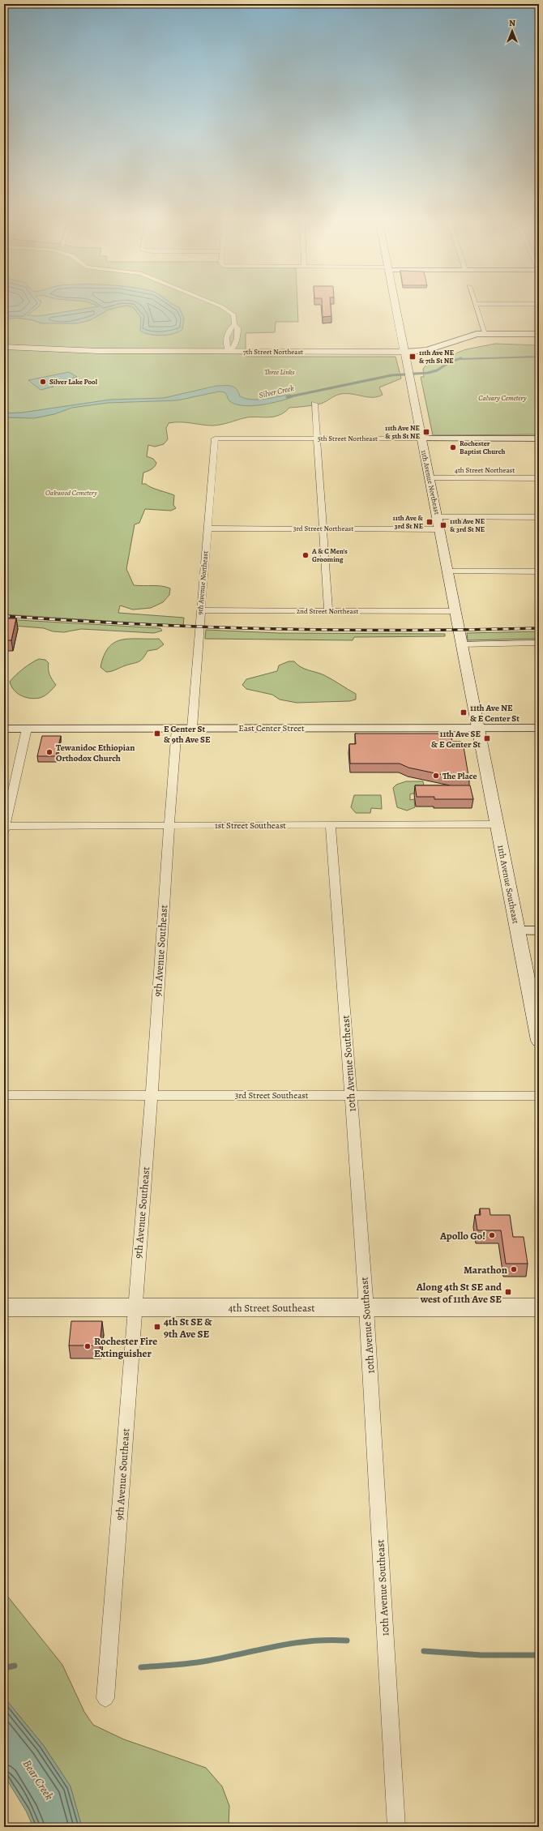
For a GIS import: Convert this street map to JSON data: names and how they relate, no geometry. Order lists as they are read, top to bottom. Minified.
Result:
{"streets":{"main road":["7th Street Northeast","11th Avenue Northeast","11th Avenue Southeast","4th Street Southeast"],"street":["5th Street Northeast","4th Street Northeast","3rd Street Northeast","9th Avenue Northeast","2nd Street Northeast","East Center Street","1st Street Southeast","9th Avenue Southeast","10th Avenue Southeast","3rd Street Southeast"]},"crossings":[["7th Street Northeast","11th Avenue Northeast"],["5th Street Northeast","11th Avenue Northeast"],["5th Street Northeast","9th Avenue Northeast"],["4th Street Northeast","11th Avenue Northeast"],["11th Avenue Northeast","3rd Street Northeast"],["11th Avenue Northeast","2nd Street Northeast"],["11th Avenue Northeast","East Center Street"],["11th Avenue Northeast","11th Avenue Southeast"],["3rd Street Northeast","9th Avenue Northeast"],["9th Avenue Northeast","2nd Street Northeast"],["9th Avenue Northeast","East Center Street"],["East Center Street","11th Avenue Southeast"],["East Center Street","9th Avenue Southeast"],["1st Street Southeast","11th Avenue Southeast"],["1st Street Southeast","9th Avenue Southeast"],["1st Street Southeast","10th Avenue Southeast"],["9th Avenue Southeast","3rd Street Southeast"],["9th Avenue Southeast","4th Street Southeast"],["10th Avenue Southeast","3rd Street Southeast"],["10th Avenue Southeast","4th Street Southeast"]],"water":["Silver Creek","Bear Creek"],"parks":["Three Links","Calvary Cemetery","Oakwood Cemetery"],"places":{"transit":["11th Ave NE & 7th St NE","11th Ave NE & 5th St NE","11th Ave & 3rd St NE","11th Ave NE & 3rd St NE","11th Ave NE & E Center St","E Center St & 9th Ave SE","11th Ave SE & E Center St","Along 4th St SE and west of 11th Ave SE","4th St SE & 9th Ave SE"],"other":["Silver Lake Pool","Rochester Baptist Church","A & C Men's Grooming","Tewanidoc Ethiopian Orthodox Church","The Place","Apollo Go!","Marathon","Rochester Fire Extinguisher"]},"north":"top"}
